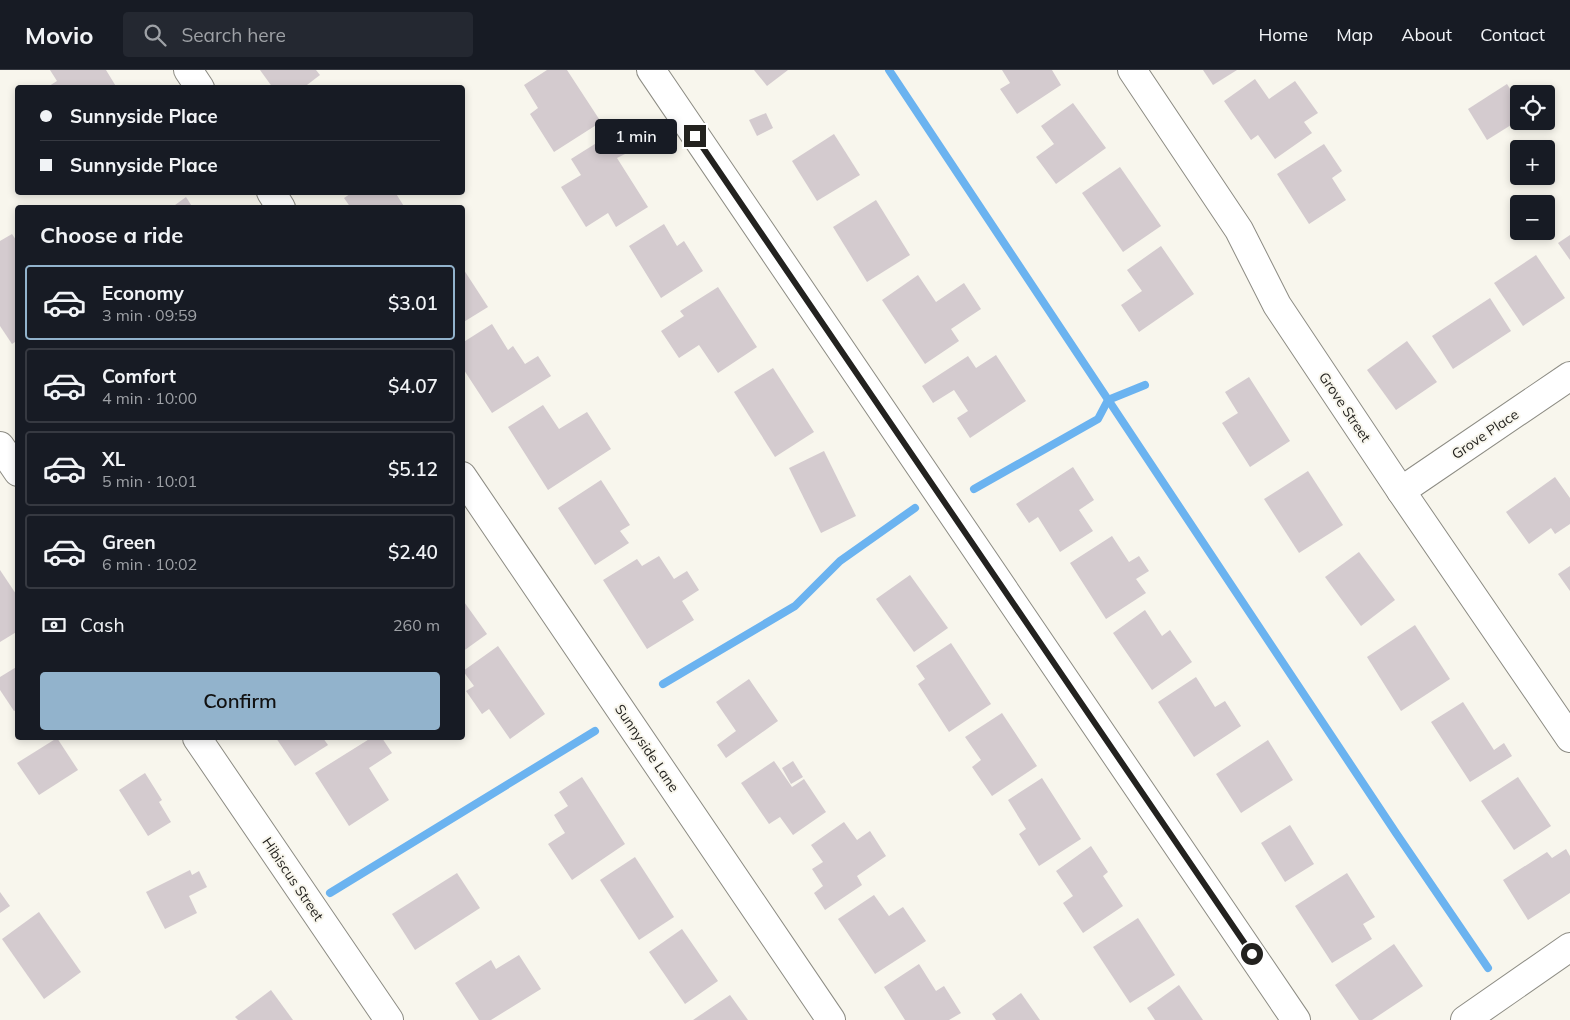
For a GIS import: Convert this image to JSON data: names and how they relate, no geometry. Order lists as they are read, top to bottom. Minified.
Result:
{"streets":{"street":["Grove Street","Grove Place","Sunnyside Lane","Hibiscus Street"]},"crossings":[["Grove Street","Grove Place"]],"page":{"header":"Movio","search":"Search here","nav":["Home","Map","About","Contact"],"map_buttons":["+","−"],"banner":["Sunnyside Place","Sunnyside Place"],"bubble":"1 min","heading":"Choose a ride","list":[{"name":"Economy","note":"3 min · 09:59","value":"$3.01"},{"name":"Comfort","note":"4 min · 10:00","value":"$4.07"},{"name":"XL","note":"5 min · 10:01","value":"$5.12"},{"name":"Green","note":"6 min · 10:02","value":"$2.40"}],"pay":["Cash","260 m"],"buttons":"Confirm"}}
